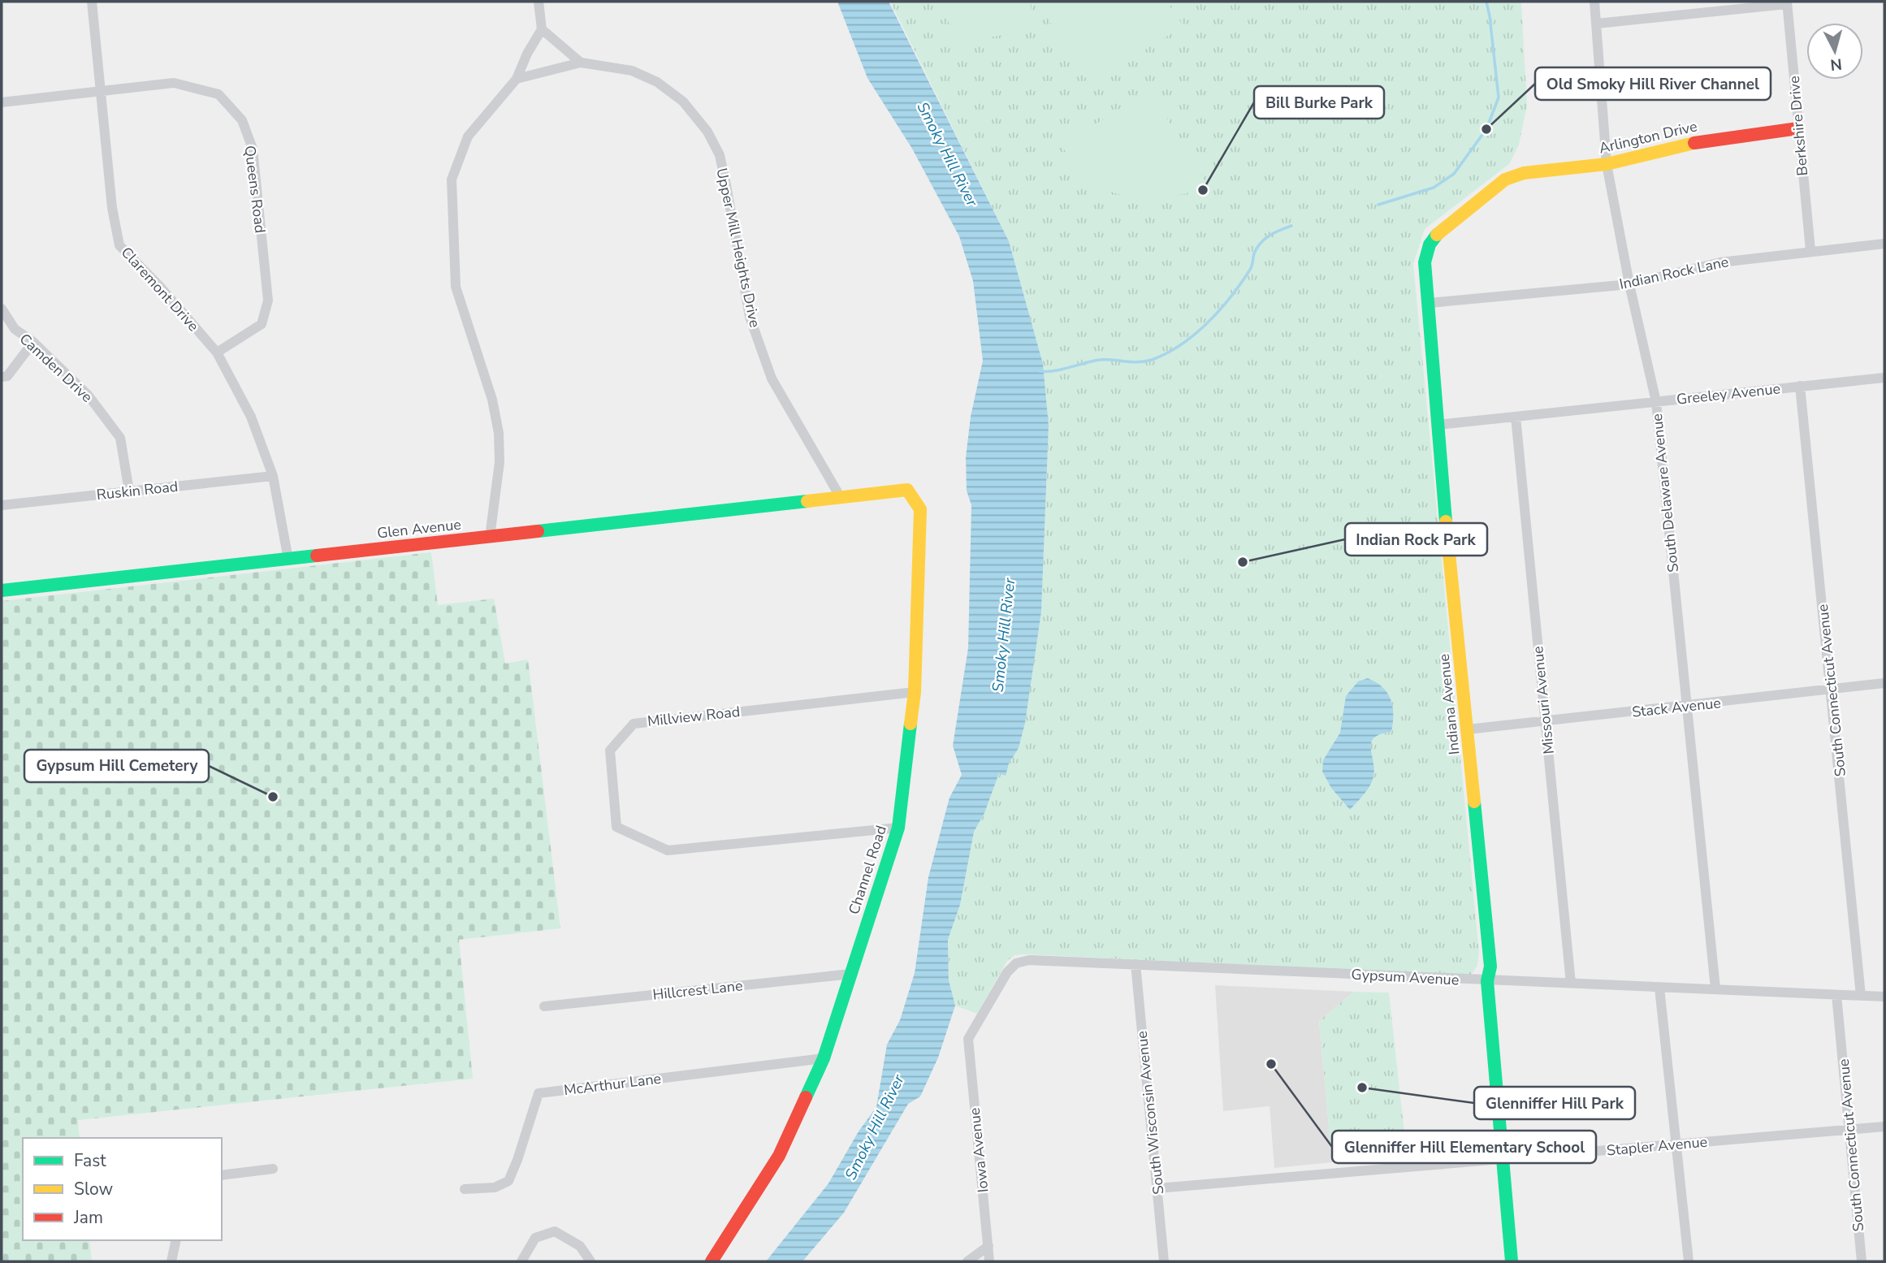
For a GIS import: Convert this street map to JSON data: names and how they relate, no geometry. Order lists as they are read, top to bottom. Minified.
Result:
{"streets":{"street":["Berkshire Drive","Arlington Drive","Queens Road","Upper Mill Heights Drive","Indian Rock Lane","Claremont Drive","Camden Drive","Greeley Avenue","Ruskin Road","South Delaware Avenue","Glen Avenue","South Connecticut Avenue","Missouri Avenue","Indiana Avenue","Stack Avenue","Millview Road","Channel Road","Gypsum Avenue","Hillcrest Lane","McArthur Lane","South Wisconsin Avenue","Stapler Avenue","Iowa Avenue"]},"crossings":[["Berkshire Drive","Arlington Drive"],["Berkshire Drive","Indian Rock Lane"],["Arlington Drive","South Delaware Avenue"],["Arlington Drive","Indiana Avenue"],["Queens Road","Claremont Drive"],["Upper Mill Heights Drive","Glen Avenue"],["Upper Mill Heights Drive","Channel Road"],["Indian Rock Lane","South Delaware Avenue"],["Indian Rock Lane","Indiana Avenue"],["Claremont Drive","Ruskin Road"],["Claremont Drive","Glen Avenue"],["Camden Drive","Ruskin Road"],["Greeley Avenue","South Delaware Avenue"],["Greeley Avenue","South Connecticut Avenue"],["Greeley Avenue","Missouri Avenue"],["Greeley Avenue","Indiana Avenue"],["South Delaware Avenue","Stack Avenue"],["South Delaware Avenue","Gypsum Avenue"],["Glen Avenue","Channel Road"],["South Connecticut Avenue","Stack Avenue"],["South Connecticut Avenue","Gypsum Avenue"],["South Connecticut Avenue","Stapler Avenue"],["Missouri Avenue","Stack Avenue"],["Missouri Avenue","Gypsum Avenue"],["Indiana Avenue","Stack Avenue"],["Indiana Avenue","Gypsum Avenue"],["Indiana Avenue","Stapler Avenue"],["Millview Road","Channel Road"],["Channel Road","Hillcrest Lane"],["Channel Road","McArthur Lane"],["Gypsum Avenue","South Wisconsin Avenue"],["Gypsum Avenue","Iowa Avenue"],["South Wisconsin Avenue","Stapler Avenue"]],"water":["Smoky Hill River"],"places":["Old Smoky Hill River Channel","Bill Burke Park","Indian Rock Park","Gypsum Hill Cemetery","Glenniffer Hill Elementary School","Glenniffer Hill Park"],"legend":["Fast","Slow","Jam"],"north":"bottom"}
